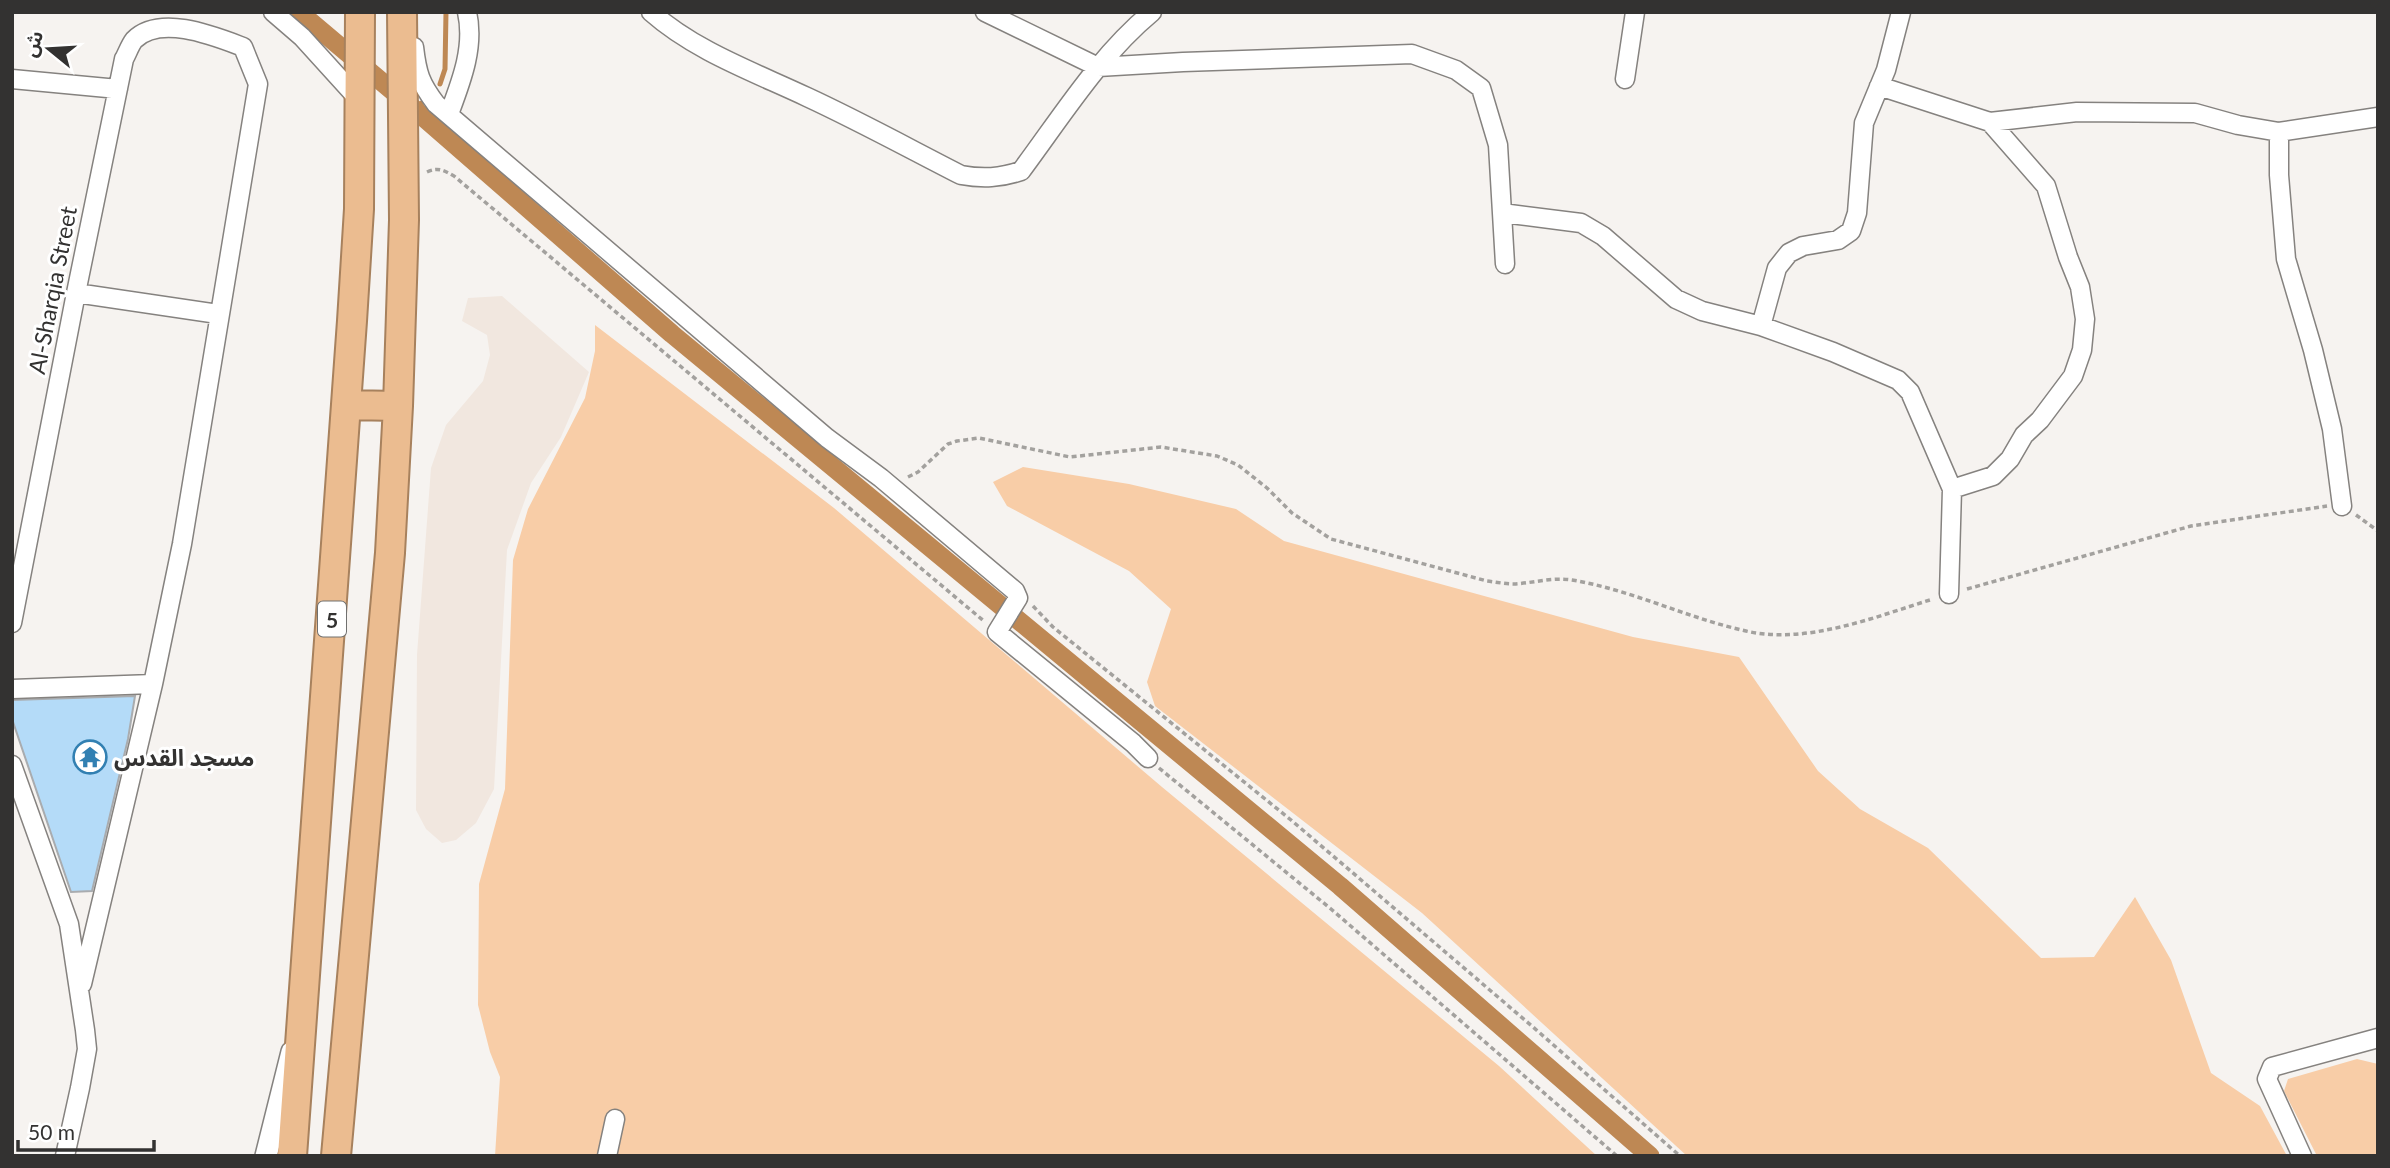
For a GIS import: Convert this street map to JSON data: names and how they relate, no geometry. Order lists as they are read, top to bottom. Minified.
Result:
{"streets":{"highway":["5"],"street":["Al-Sharqia Street"]},"places":{"temple":["مسجد القدس"]},"scale_bar":"50 m","north":"left"}
